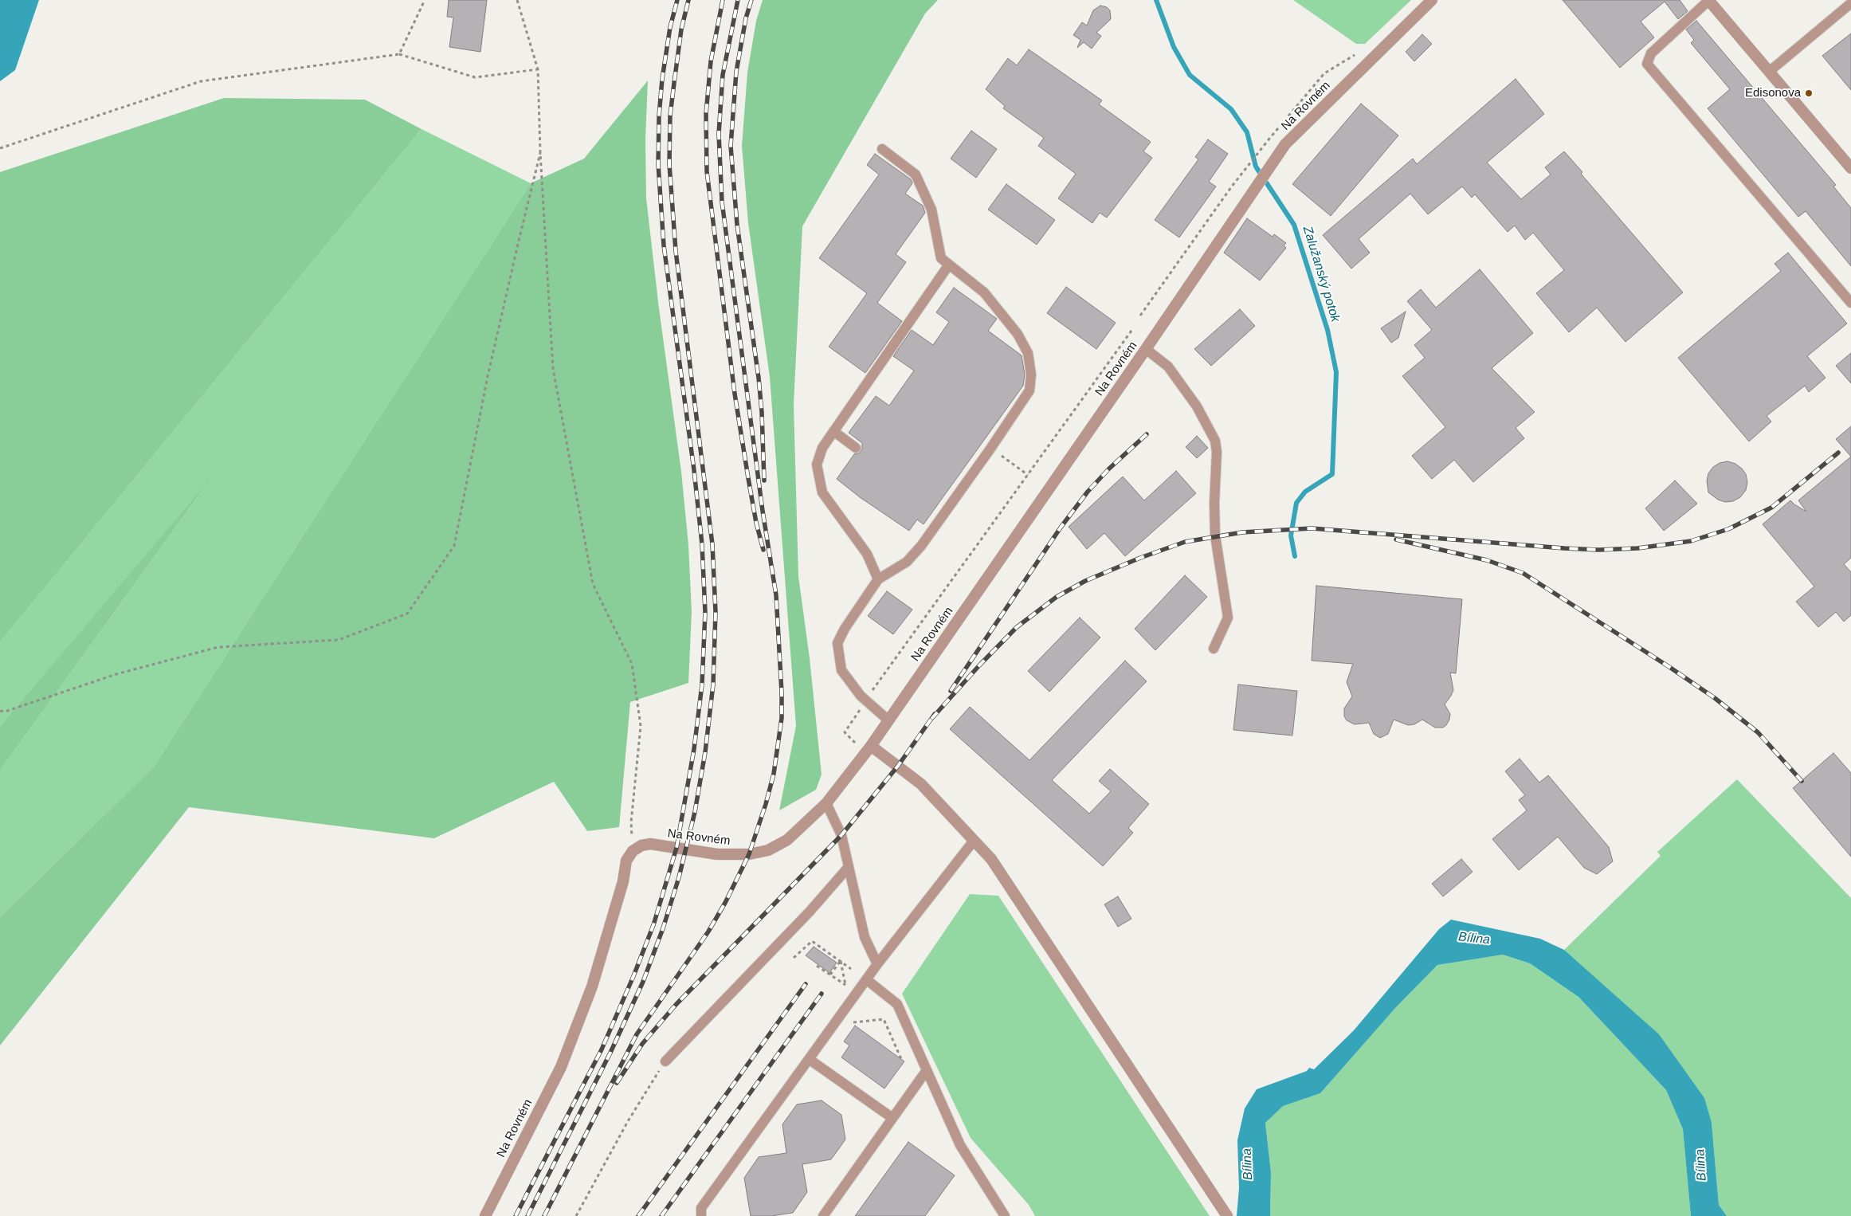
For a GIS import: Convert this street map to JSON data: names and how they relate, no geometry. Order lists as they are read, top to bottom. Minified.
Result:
{"streets":{"street":["Na Rovném"]},"water":["Zalužanský potok","Bílina"],"places":["Edisonova"]}
